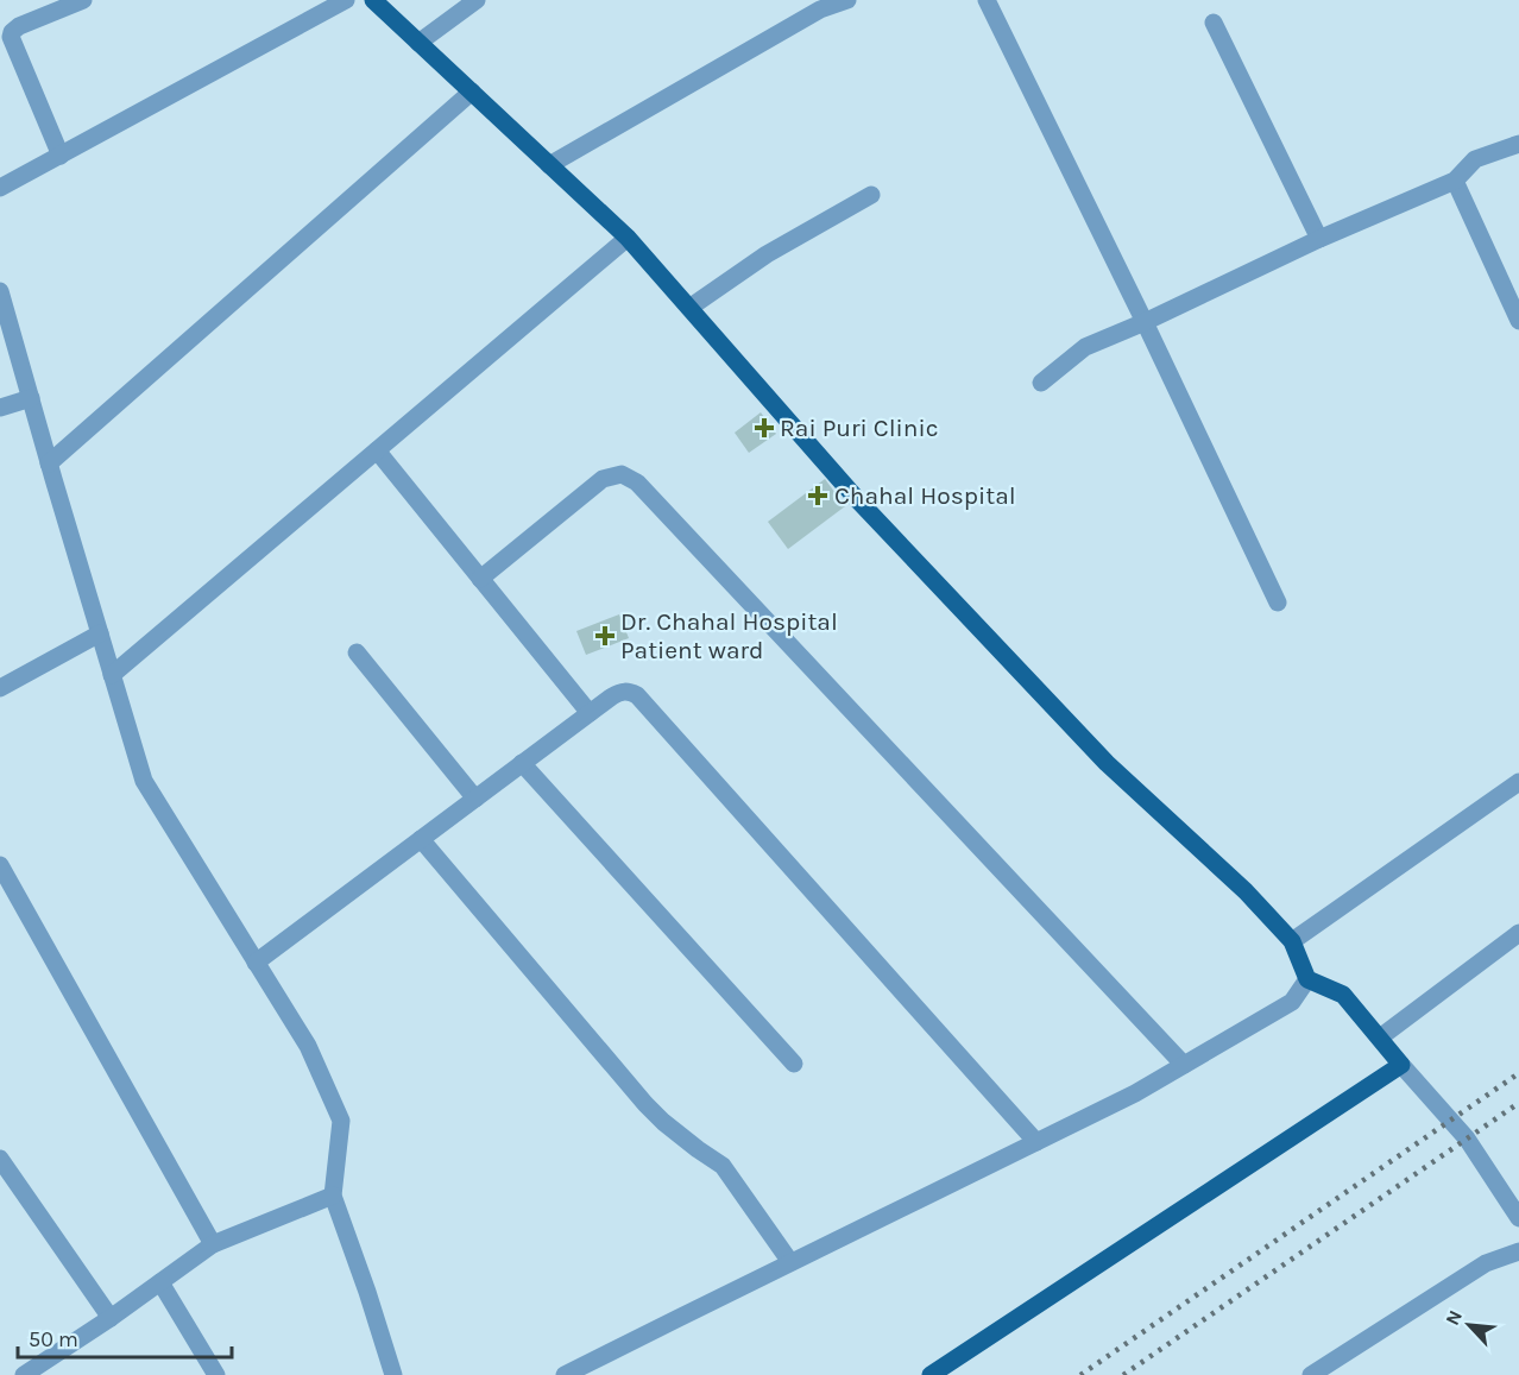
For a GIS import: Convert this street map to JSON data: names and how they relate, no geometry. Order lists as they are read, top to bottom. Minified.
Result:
{"places":{"health":["Rai Puri Clinic","Chahal Hospital","Dr. Chahal Hospital Patient ward"]},"scale_bar":"50 m","north":"top left"}
